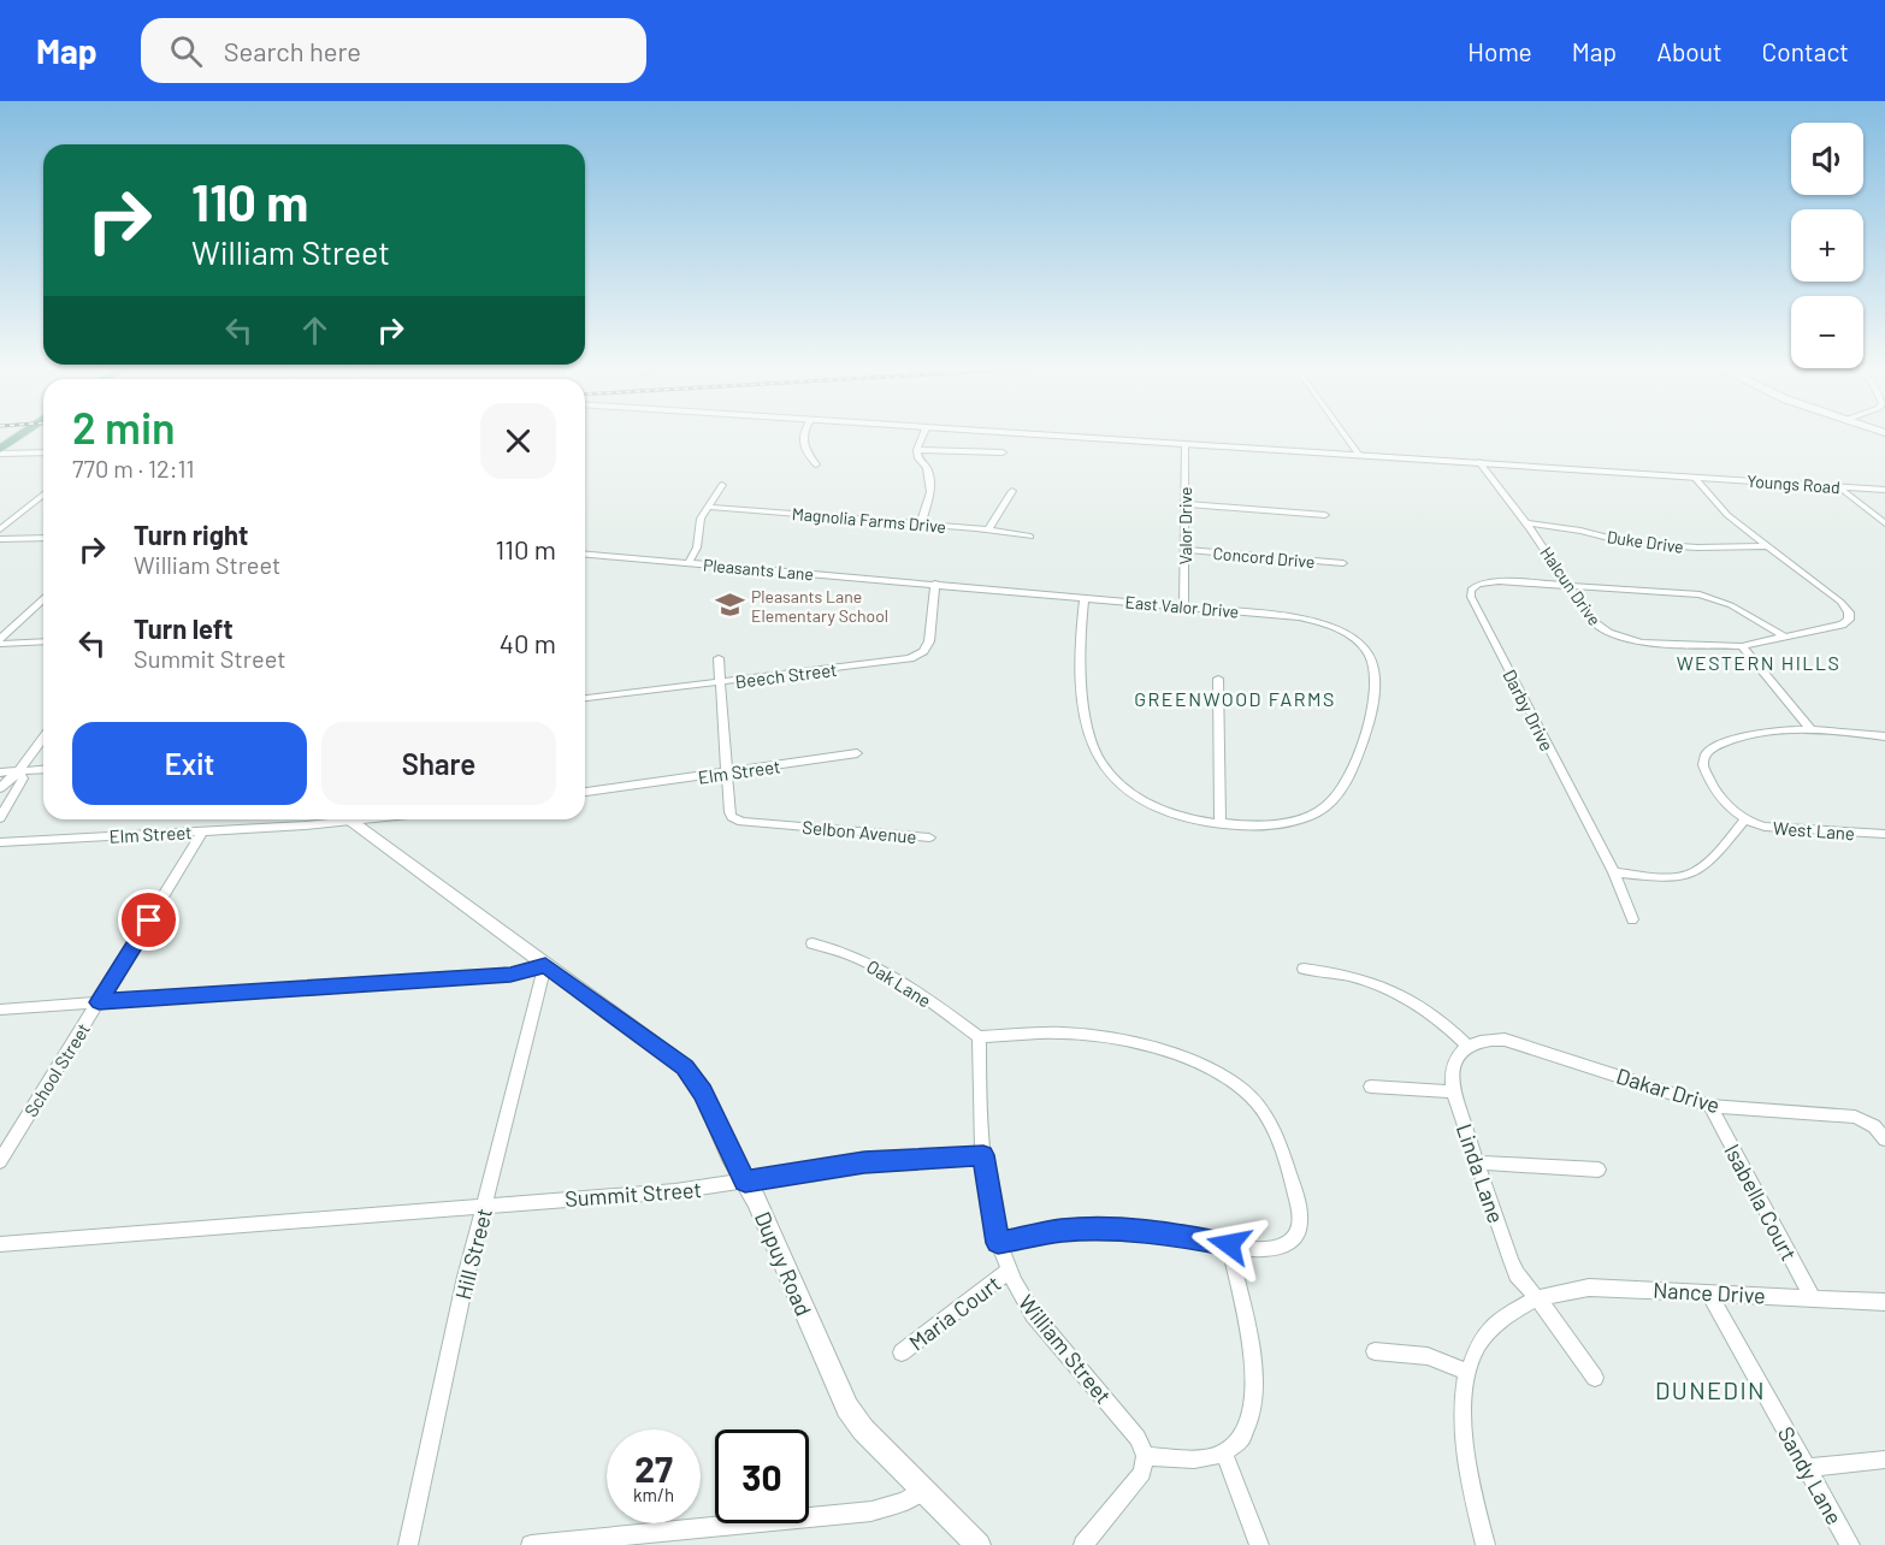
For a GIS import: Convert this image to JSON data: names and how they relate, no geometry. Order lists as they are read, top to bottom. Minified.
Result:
{"streets":{"street":["Youngs Road","Magnolia Farms Drive","Valor Drive","Duke Drive","Concord Drive","Pleasants Lane","Halcun Drive","East Valor Drive","Beech Street","Darby Drive","Elm Street","West Lane","Selbon Avenue","Oak Lane","School Street","Dakar Drive","Linda Lane","Summit Street","Isabella Court","Hill Street","Dupuy Road","Nance Drive","Maria Court","William Street","Sandy Lane"]},"crossings":[["Youngs Road","Valor Drive"],["Youngs Road","Halcun Drive"],["Valor Drive","Concord Drive"],["Valor Drive","East Valor Drive"],["Duke Drive","Halcun Drive"],["Pleasants Lane","East Valor Drive"],["Pleasants Lane","Beech Street"],["Halcun Drive","Darby Drive"],["Elm Street","Selbon Avenue"],["Elm Street","School Street"],["Dakar Drive","Linda Lane"],["Dakar Drive","Isabella Court"],["Linda Lane","Nance Drive"],["Summit Street","Hill Street"],["Summit Street","Dupuy Road"],["Summit Street","William Street"],["Isabella Court","Nance Drive"],["Hill Street","Dupuy Road"],["Nance Drive","Sandy Lane"],["Maria Court","William Street"]],"districts":["WESTERN HILLS","GREENWOOD FARMS","DUNEDIN"],"places":{"school or university":["Pleasants Lane Elementary School"]},"page":{"header":"Map","search":"Search here","nav":["Home","Map","About","Contact"],"map_buttons":["+","−"],"turn":["110 m","William Street"],"heading":["2 min","770 m · 12:11"],"list":[{"name":"Turn right","note":"William Street","value":"110 m"},{"name":"Turn left","note":"Summit Street","value":"40 m"}],"buttons":["Exit","Share"],"speed":"27 km/h","limit":"30"}}
